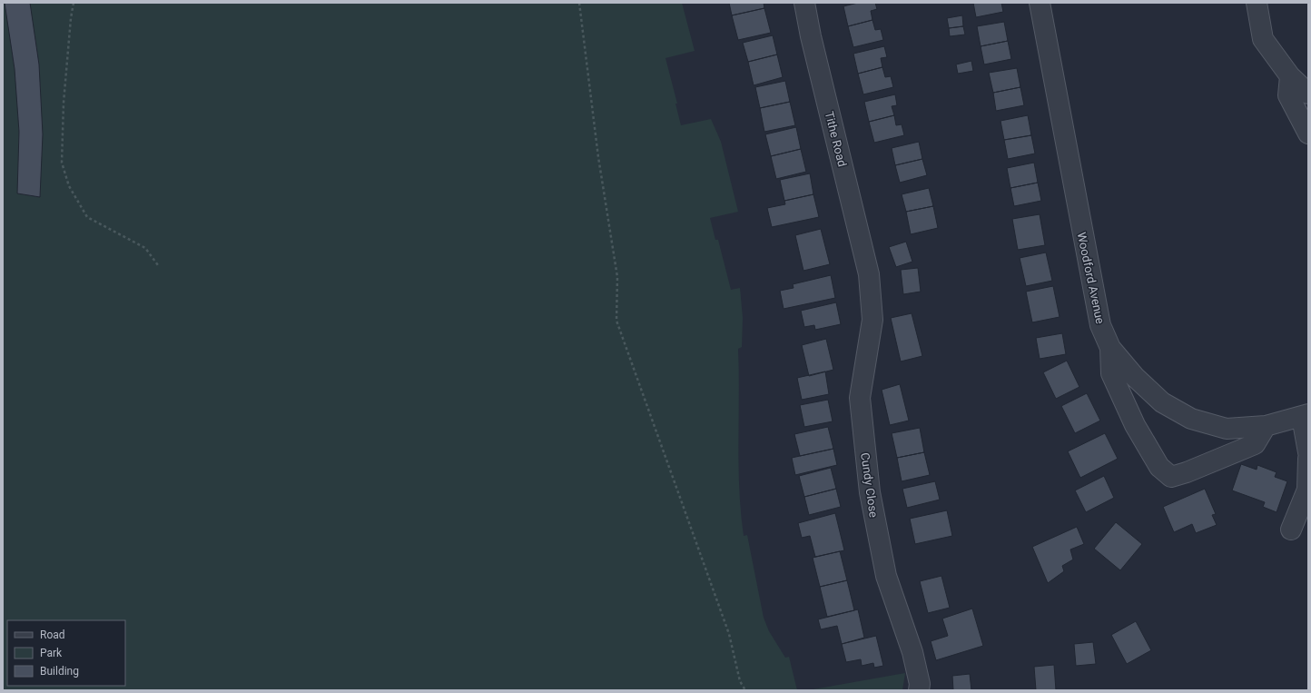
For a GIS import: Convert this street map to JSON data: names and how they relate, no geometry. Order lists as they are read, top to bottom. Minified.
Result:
{"streets":{"street":["Tithe Road","Woodford Avenue","Cundy Close"]},"crossings":[["Tithe Road","Cundy Close"]],"legend":["Road","Park","Building"]}
